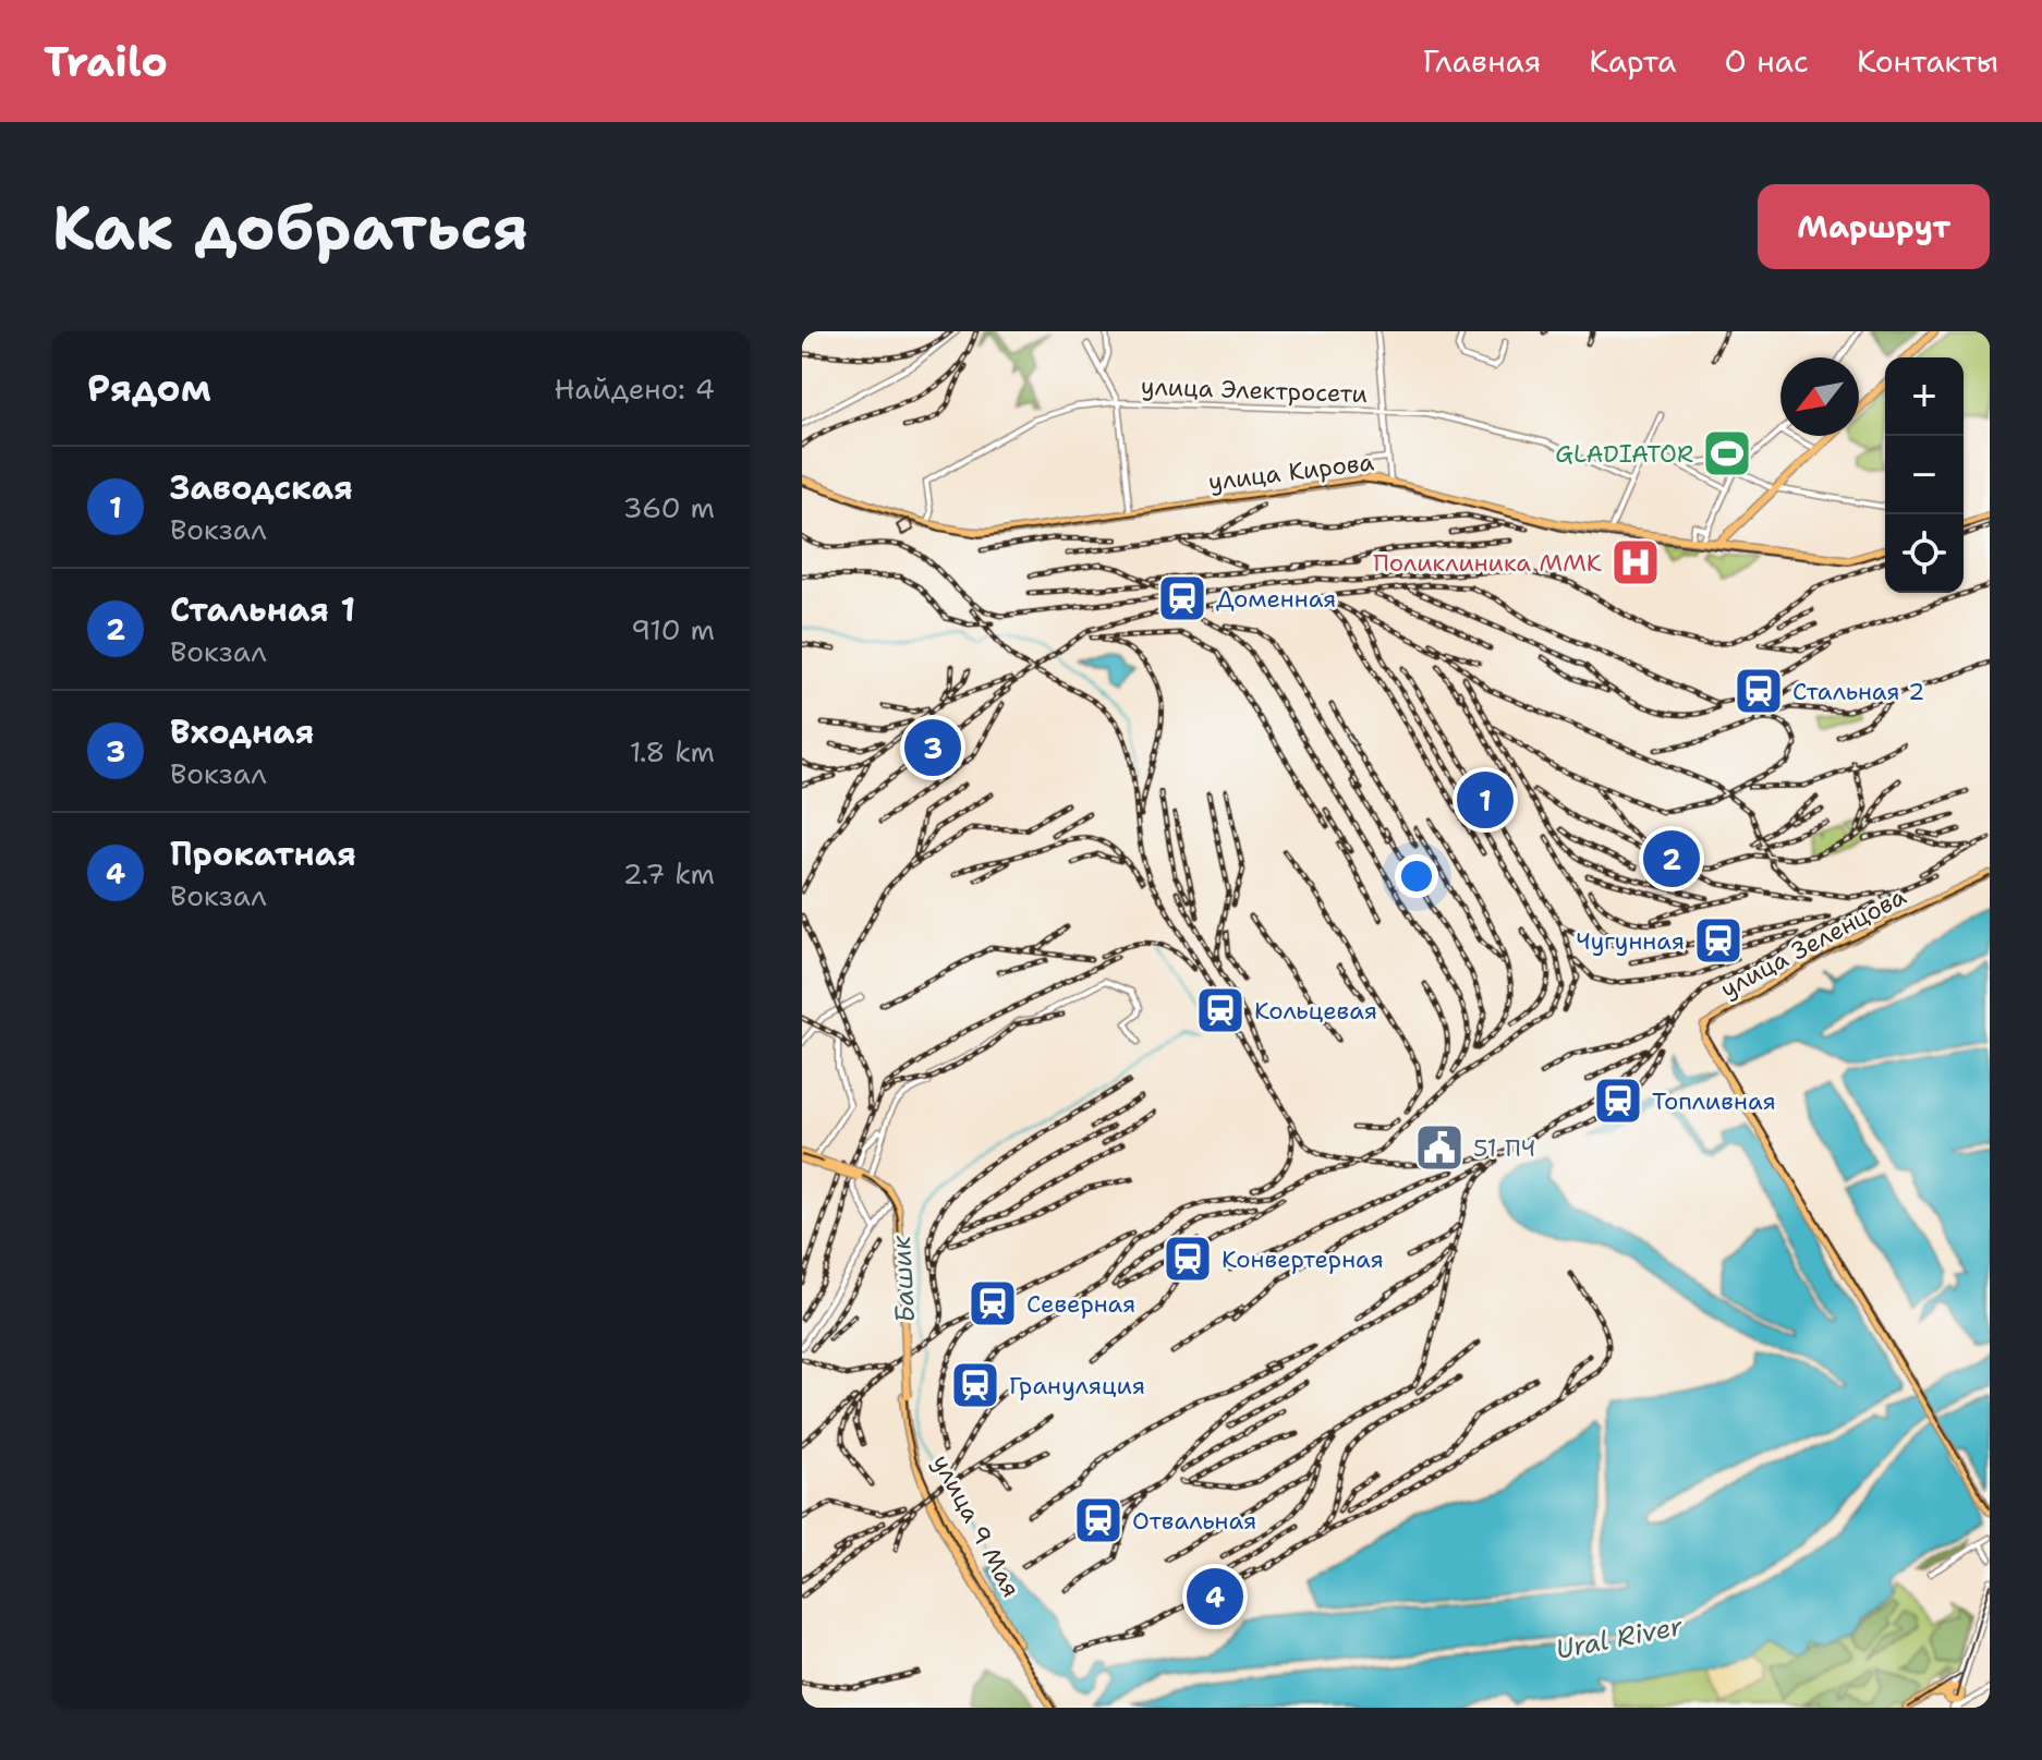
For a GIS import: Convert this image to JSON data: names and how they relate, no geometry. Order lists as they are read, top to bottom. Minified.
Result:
{"streets":{"main road":["улица Кирова","улица Зеленцова","улица 9 Мая"],"street":["улица Электросети"]},"crossings":[["улица Электросети","улица Кирова"]],"water":["Башик","Ural River"],"places":{"sports":["GLADIATOR"],"hospital":["Поликлиника ММК"],"station":["Доменная","Стальная 2","Чугунная","Кольцевая","Топливная","Конвертерная","Северная","Грануляция","Отвальная"],"public building":["51 ПЧ"]},"north":"bottom left","page":{"header":"Trailo","nav":["Главная","Карта","О нас","Контакты"],"buttons":"Маршрут","title":"Как добраться","heading":["Рядом","Найдено: 4"],"map_buttons":["+","−"],"list":[{"mark":"1","name":"Заводская","note":"Вокзал","value":"360 m"},{"mark":"2","name":"Стальная 1","note":"Вокзал","value":"910 m"},{"mark":"3","name":"Входная","note":"Вокзал","value":"1.8 km"},{"mark":"4","name":"Прокатная","note":"Вокзал","value":"2.7 km"}],"pins":["3","1","2","4"]}}
